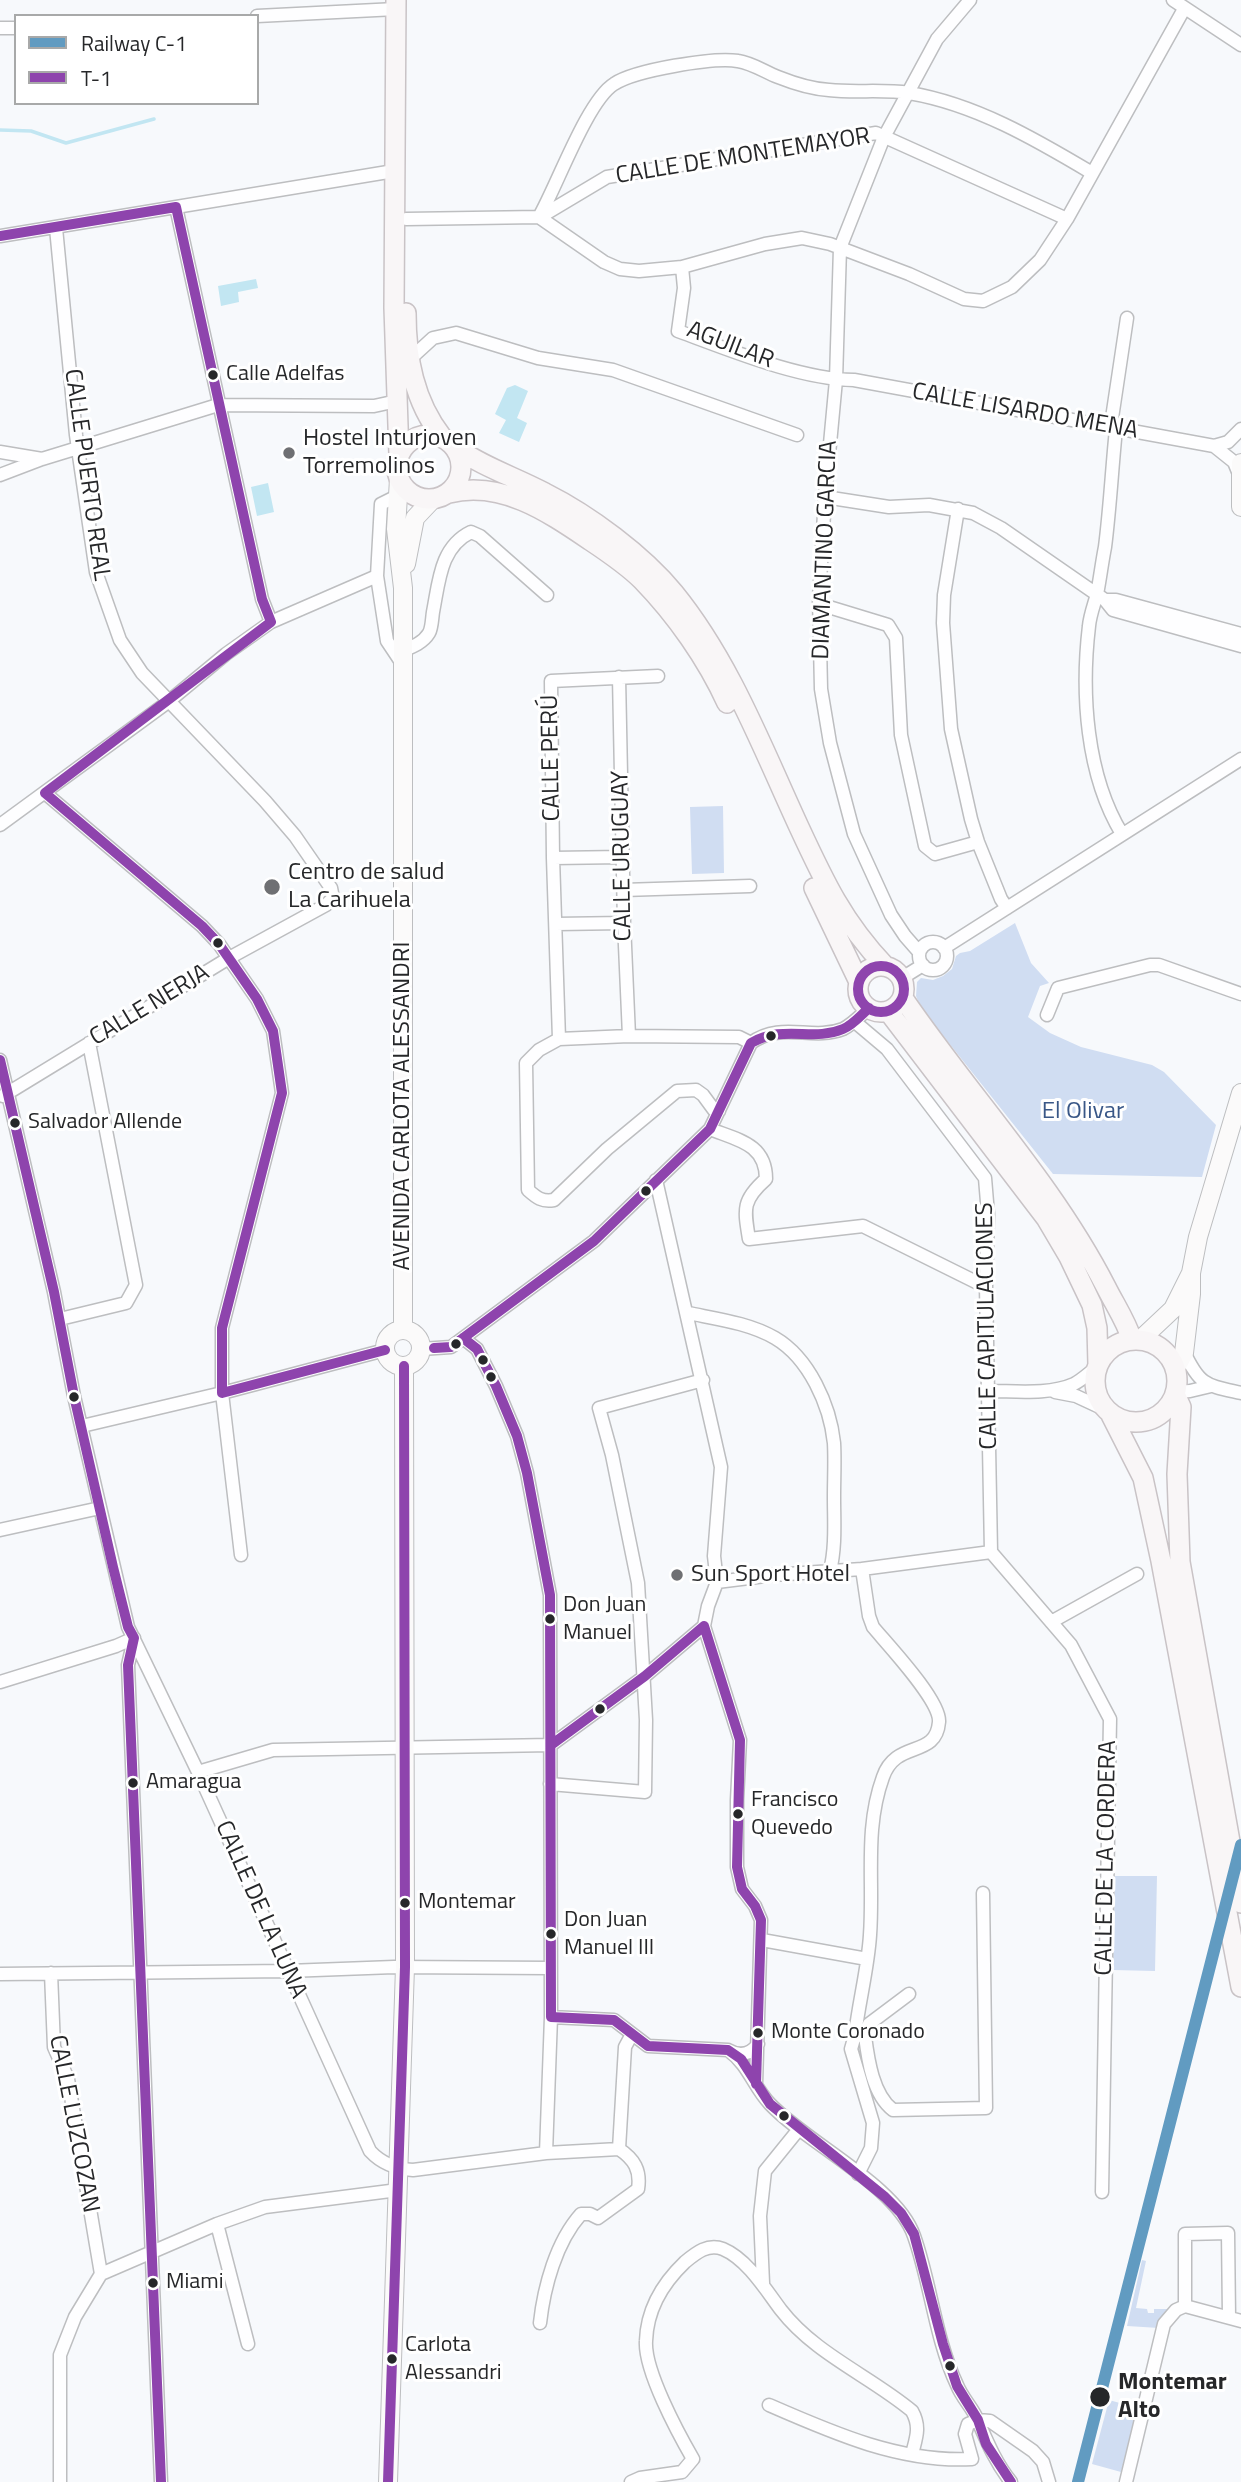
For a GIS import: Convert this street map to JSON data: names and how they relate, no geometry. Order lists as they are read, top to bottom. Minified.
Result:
{"streets":{"main road":["AVENIDA CARLOTA ALESSANDRI"],"street":["CALLE DE MONTEMAYOR","AGUILAR","CALLE LISARDO MENA","CALLE PUERTO REAL","DIAMANTINO GARCIA","CALLE PERÚ","CALLE URUGUAY","CALLE NERJA","CALLE CAPITULACIONES","CALLE DE LA CORDERA","CALLE DE LA LUNA","CALLE LUZCOZAN"]},"crossings":[["CALLE DE MONTEMAYOR","DIAMANTINO GARCIA"],["AGUILAR","CALLE LISARDO MENA"],["AGUILAR","DIAMANTINO GARCIA"],["CALLE LISARDO MENA","DIAMANTINO GARCIA"],["CALLE PUERTO REAL","CALLE NERJA"],["CALLE PERÚ","CALLE URUGUAY"],["CALLE NERJA","CALLE DE LA LUNA"],["CALLE CAPITULACIONES","CALLE DE LA CORDERA"]],"parks":["El Olivar"],"places":["Calle Adelfas","Hostel Inturjoven Torremolinos","Centro de salud La Carihuela","Salvador Allende","Sun Sport Hotel","Don Juan Manuel","Amaragua","Francisco Quevedo","Montemar","Don Juan Manuel III","Monte Coronado","Miami","Carlota Alessandri","Montemar Alto"],"lines":["transit line T-1","rail line C-1"],"legend":["Railway C-1","T-1"]}
